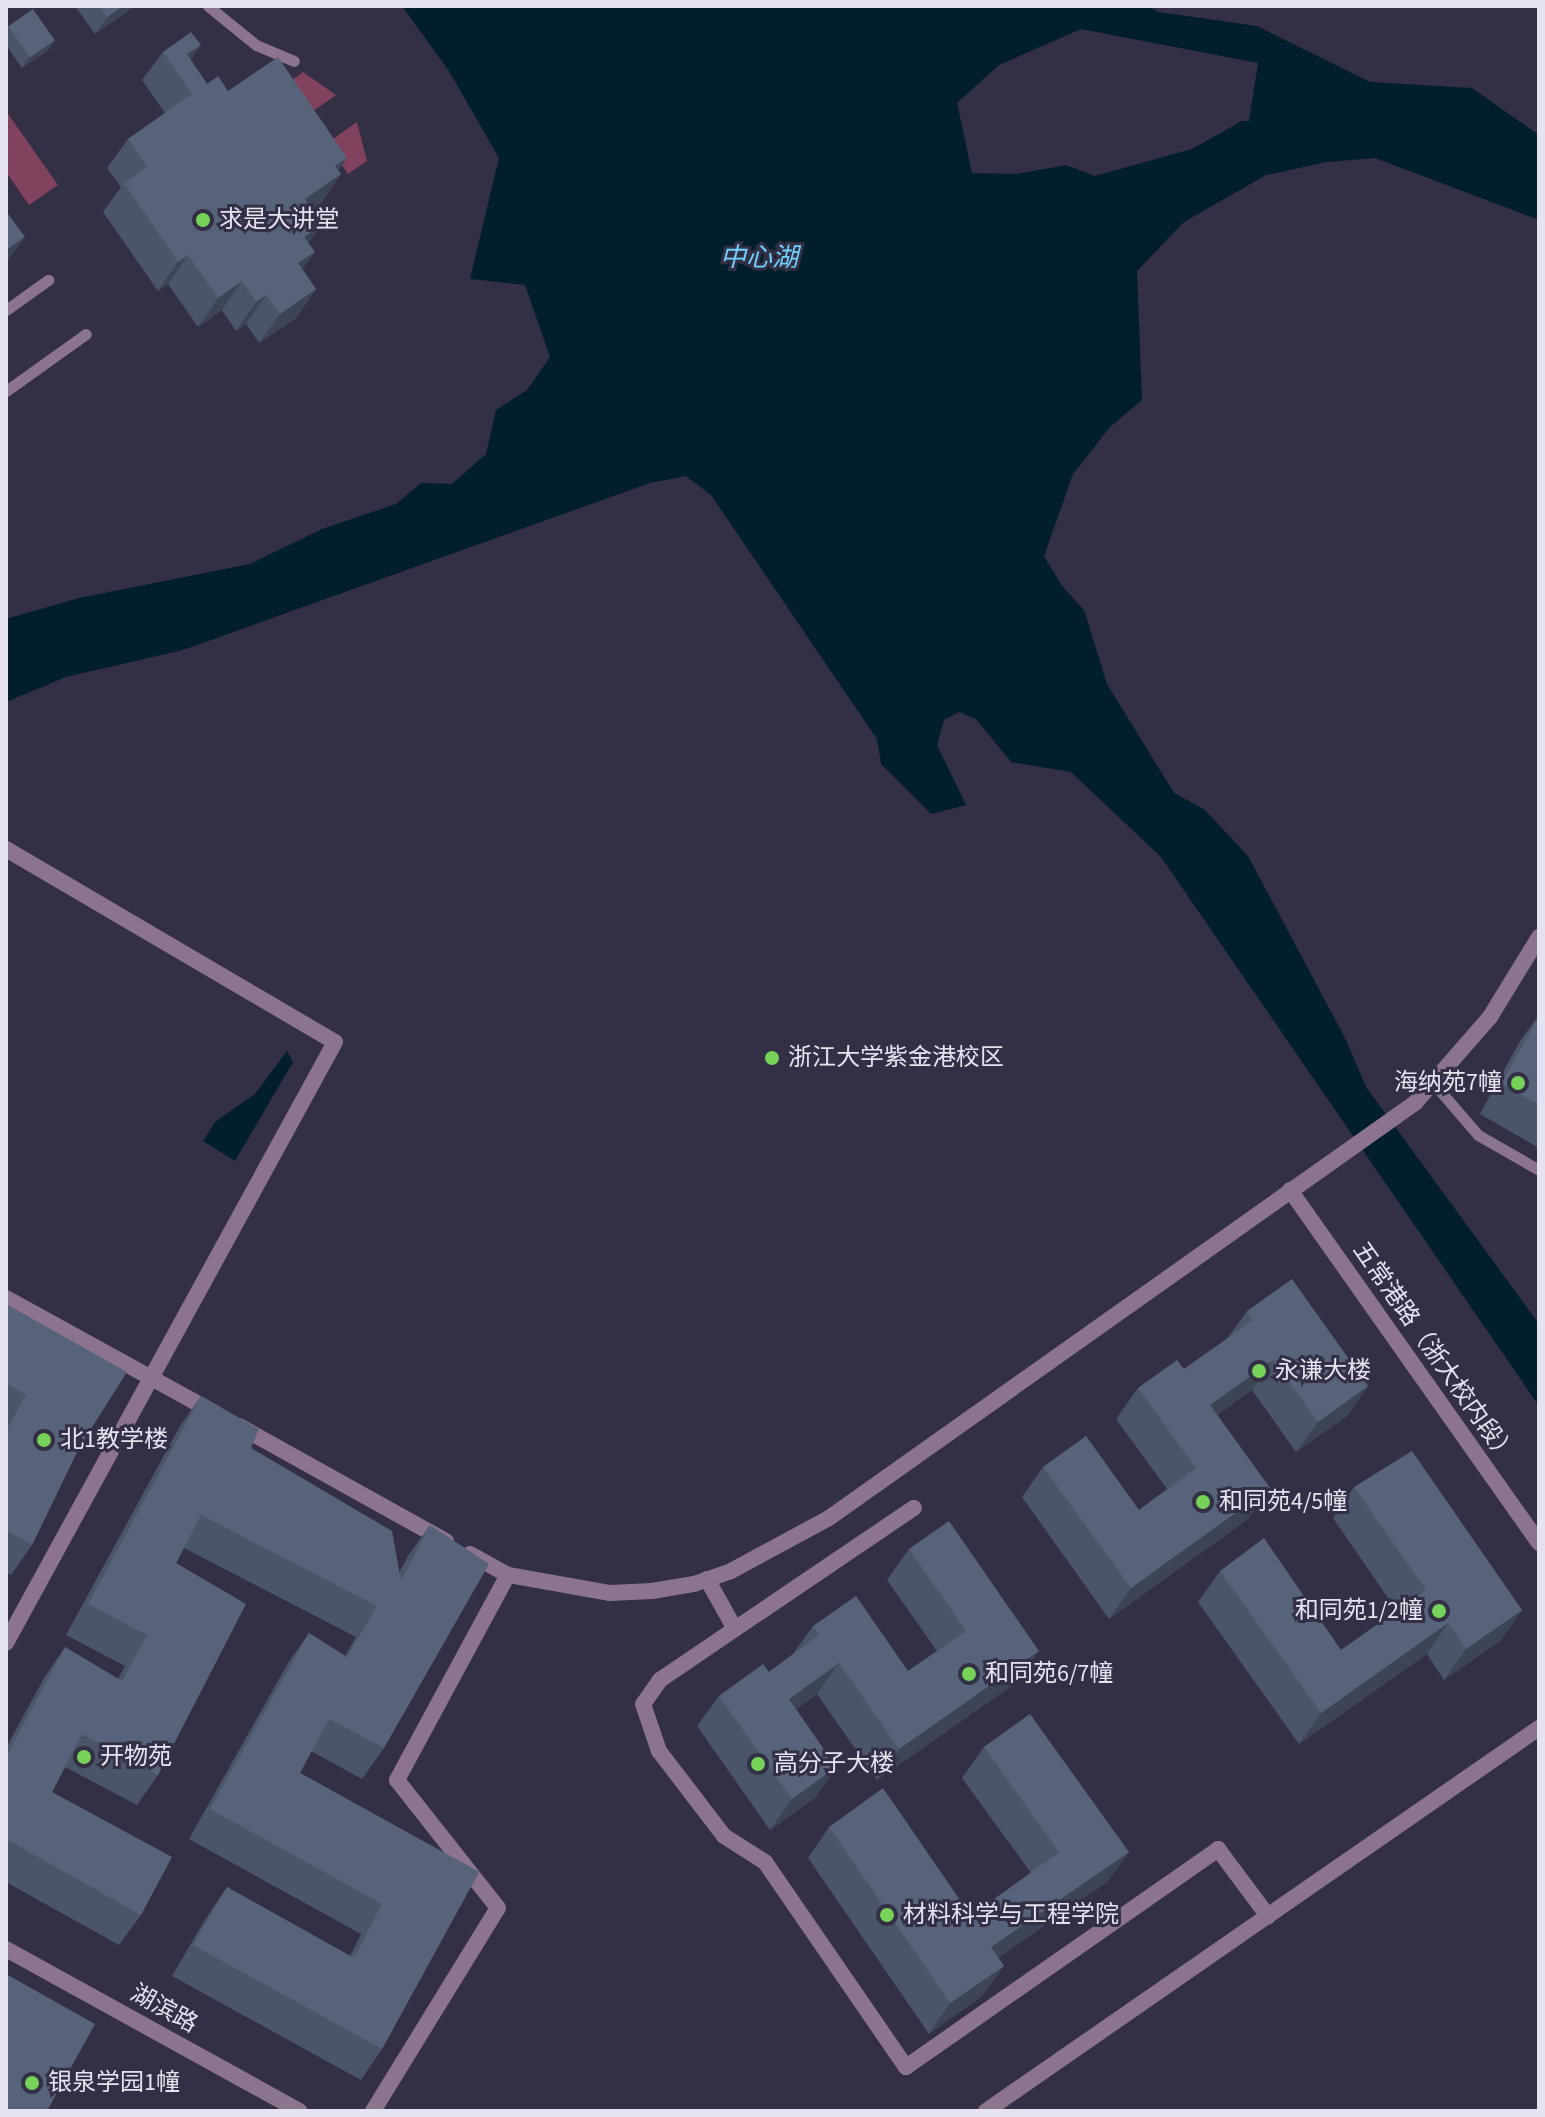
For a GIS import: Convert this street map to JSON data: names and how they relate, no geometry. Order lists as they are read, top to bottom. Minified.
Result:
{"streets":{"street":["五常港路（浙大校内段）","湖滨路"]},"water":["中心湖"],"places":["求是大讲堂","浙江大学紫金港校区","海纳苑7幢","永谦大楼","北1教学楼","和同苑4/5幢","和同苑1/2幢","和同苑6/7幢","开物苑","高分子大楼","材料科学与工程学院","银泉学园1幢"]}
